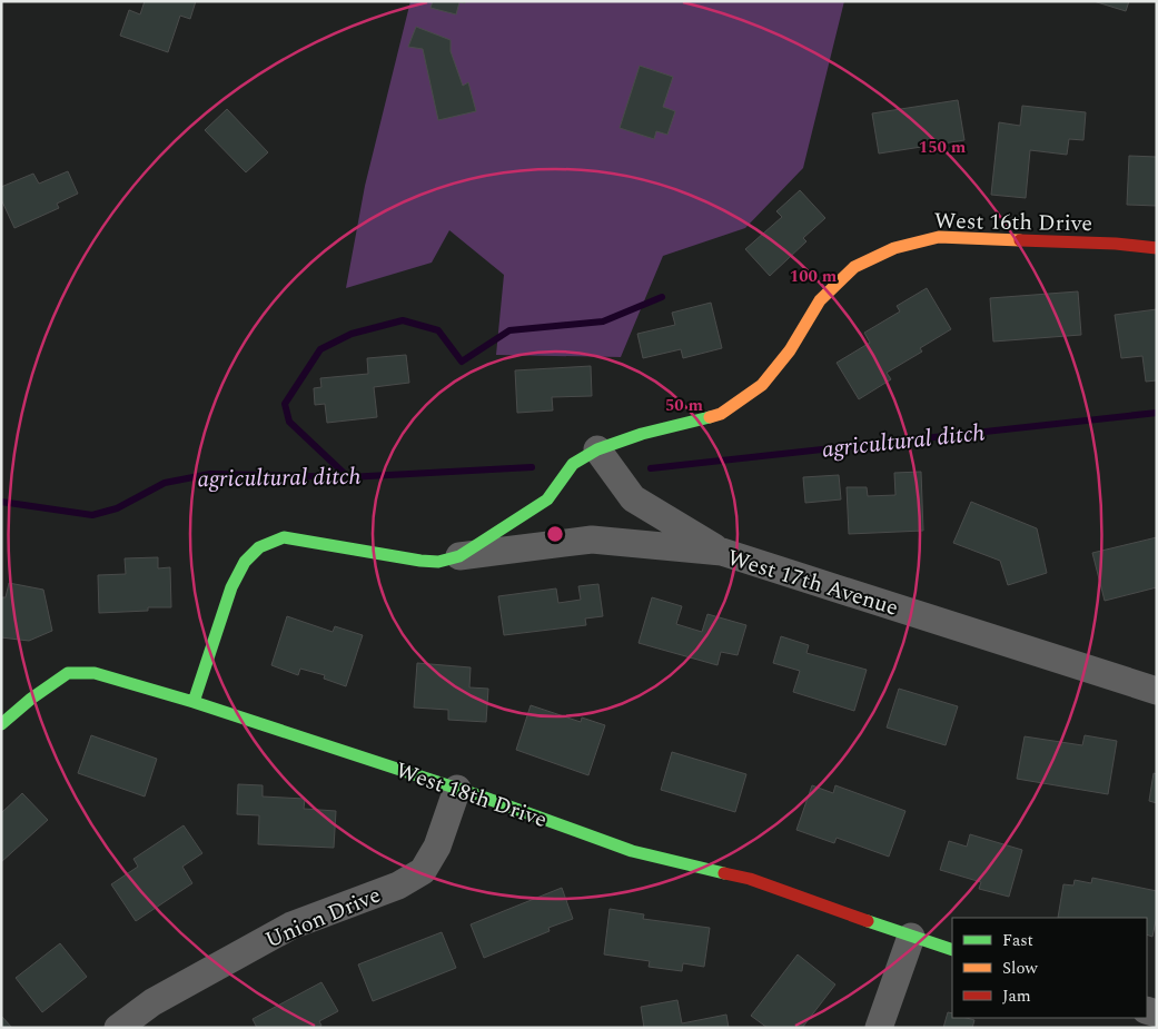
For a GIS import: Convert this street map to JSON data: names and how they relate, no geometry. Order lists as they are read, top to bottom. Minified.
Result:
{"streets":{"street":["West 16th Drive","West 17th Avenue","West 18th Drive","Union Drive"]},"crossings":[["West 16th Drive","West 17th Avenue"],["West 16th Drive","West 18th Drive"],["West 18th Drive","Union Drive"]],"water":["agricultural ditch"],"legend":["Fast","Slow","Jam"],"rings":["150 m","100 m","50 m"]}
